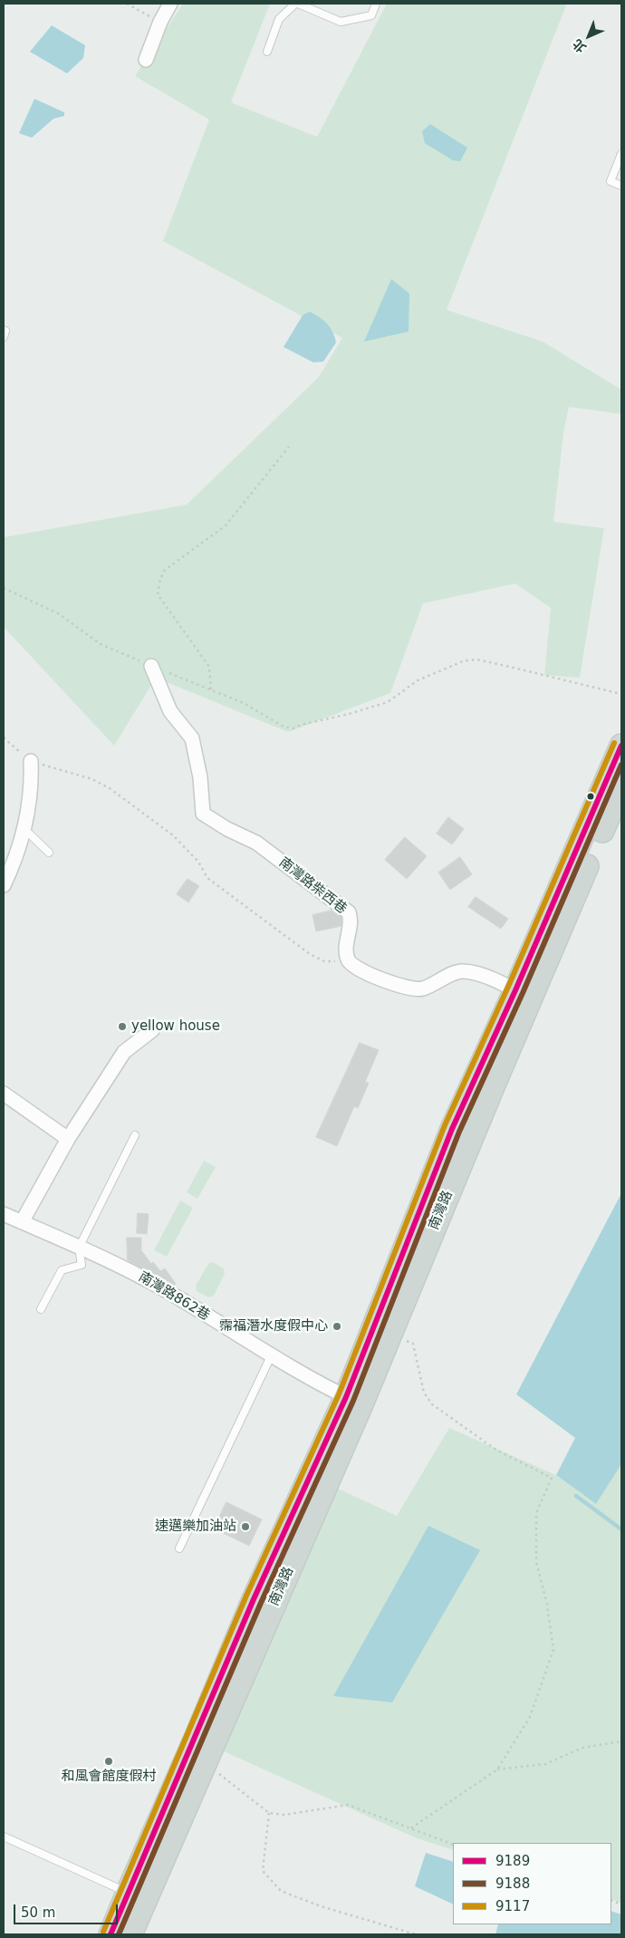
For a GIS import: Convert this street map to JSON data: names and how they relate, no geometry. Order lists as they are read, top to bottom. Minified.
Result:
{"streets":{"main road":["南灣路"],"street":["南灣路柴西巷","南灣路862巷"]},"crossings":[["南灣路","南灣路862巷"]],"places":["yellow house","霈福潛水度假中心","速邁樂加油站","和風會館度假村"],"lines":["transit line 9117","transit line 9189","transit line 9188"],"legend":["9189","9188","9117"],"scale_bar":"50 m","north":"bottom left"}
